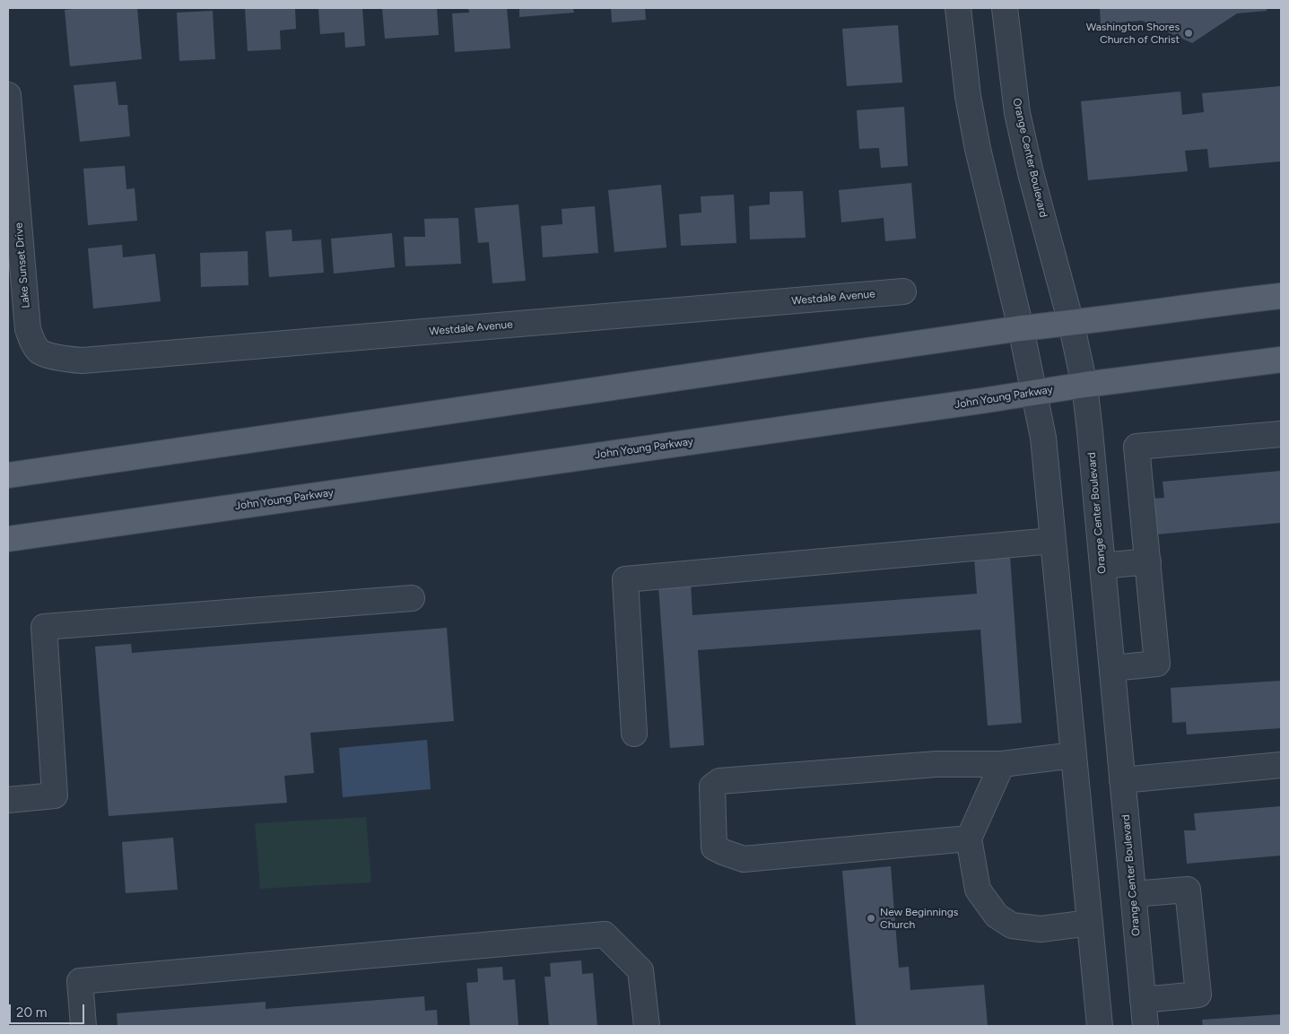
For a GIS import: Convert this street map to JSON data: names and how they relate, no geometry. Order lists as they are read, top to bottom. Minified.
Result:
{"streets":{"main road":["John Young Parkway"],"street":["Orange Center Boulevard","Lake Sunset Drive","Westdale Avenue"]},"crossings":[["Orange Center Boulevard","John Young Parkway"],["Lake Sunset Drive","Westdale Avenue"]],"places":["Washington Shores Church of Christ","New Beginnings Church"],"scale_bar":"20 m"}
